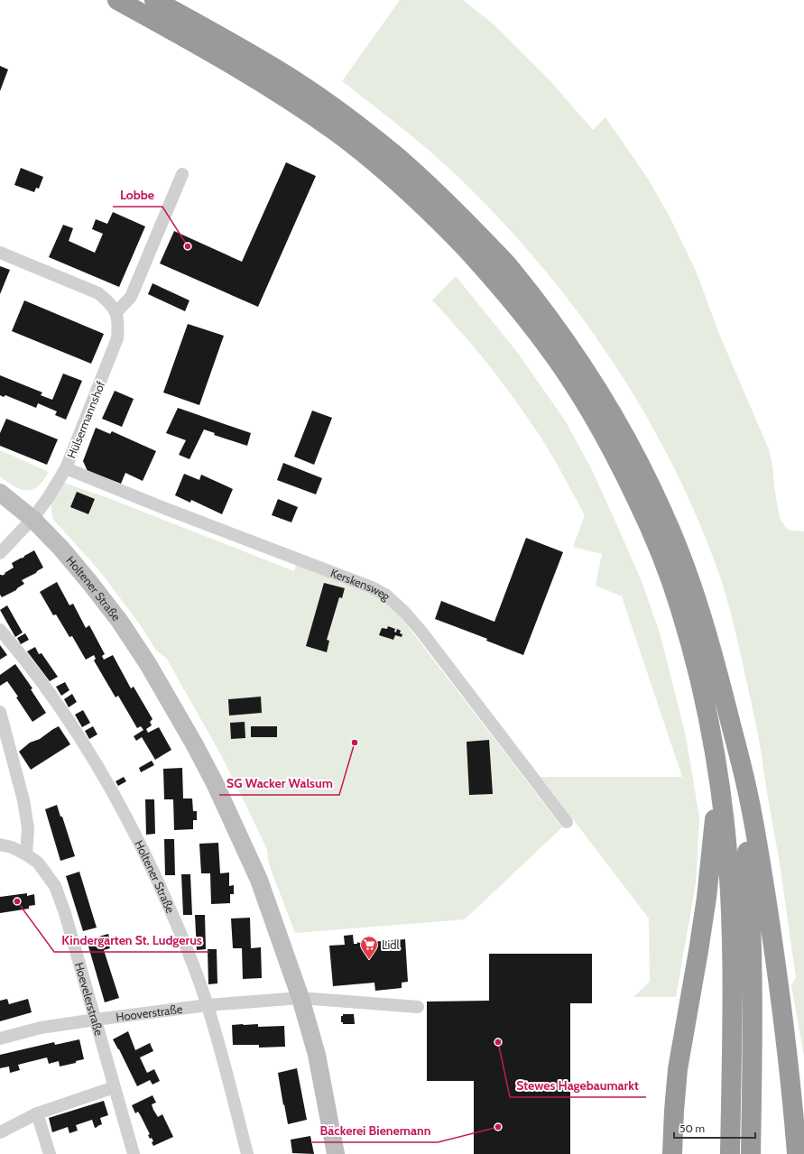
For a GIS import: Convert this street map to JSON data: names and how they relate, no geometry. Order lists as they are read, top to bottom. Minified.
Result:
{"streets":{"street":["Hülsermannshof","Kerskensweg","Holtener Straße","Hoevelerstraße","Hooverstraße"]},"crossings":[["Hülsermannshof","Kerskensweg"],["Hülsermannshof","Holtener Straße"],["Holtener Straße","Hooverstraße"],["Hoevelerstraße","Hooverstraße"]],"places":{"other":["Lobbe","SG Wacker Walsum","Kindergarten St. Ludgerus","Stewes Hagebaumarkt","Bäckerei Bienemann"],"supermarket":["Lidl"]},"scale_bar":"50 m"}
